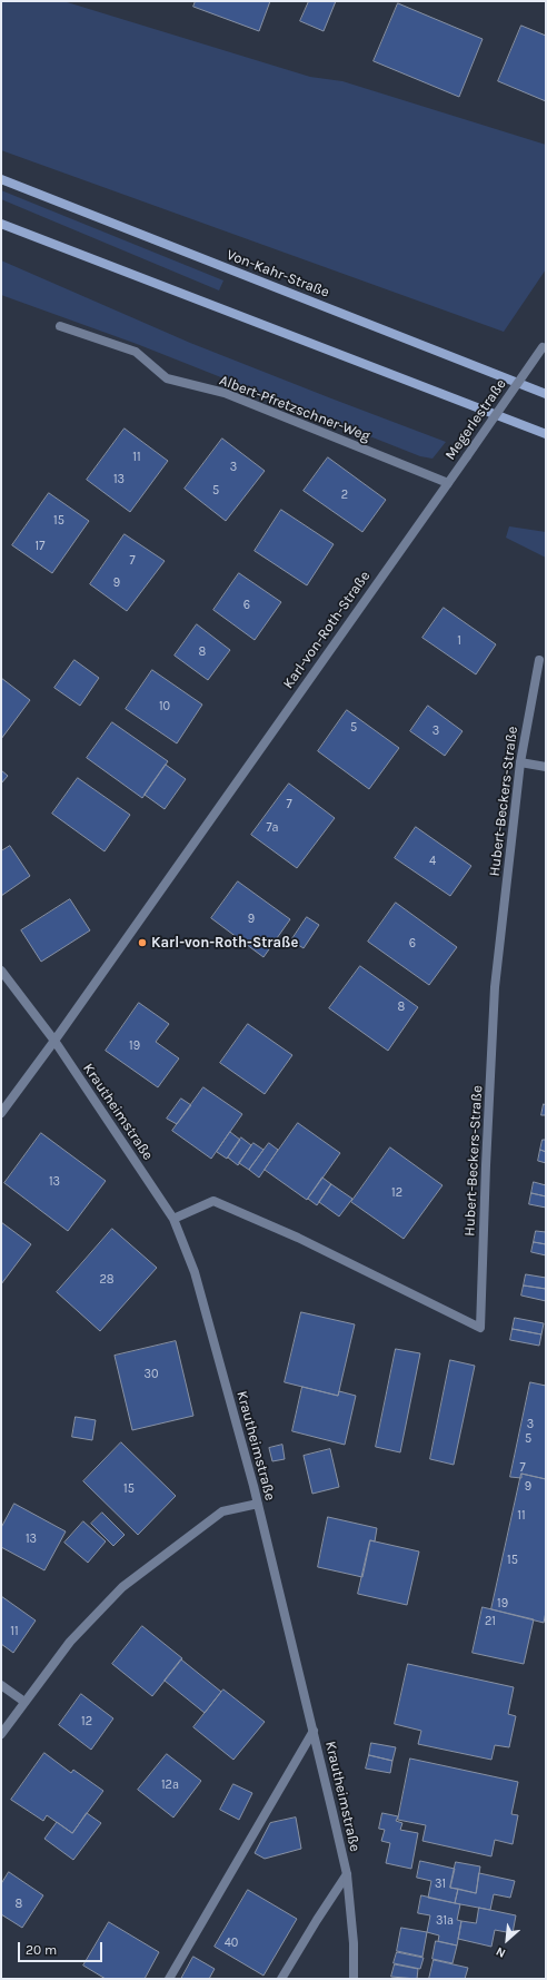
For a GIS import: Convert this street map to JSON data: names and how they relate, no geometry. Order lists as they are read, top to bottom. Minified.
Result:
{"streets":{"main road":["Von-Kahr-Straße"],"street":["Albert-Pfretzschner-Weg","Megerlestraße","Karl-von-Roth-Straße","Hubert-Beckers-Straße","Krautheimstraße"]},"crossings":[["Albert-Pfretzschner-Weg","Megerlestraße"],["Megerlestraße","Karl-von-Roth-Straße"],["Karl-von-Roth-Straße","Krautheimstraße"],["Hubert-Beckers-Straße","Krautheimstraße"]],"places":["Karl-von-Roth-Straße"],"house_numbers":["11","3","13","5","2","15","17","7","9","6","1","8","10","5","3","7","7a","4","9","6","8","19","13","12","28","30","3","5","7","9","15","11","13","15","19","21","11","12","12a","31","8","31a","40"],"scale_bar":"20 m","north":"bottom left"}
